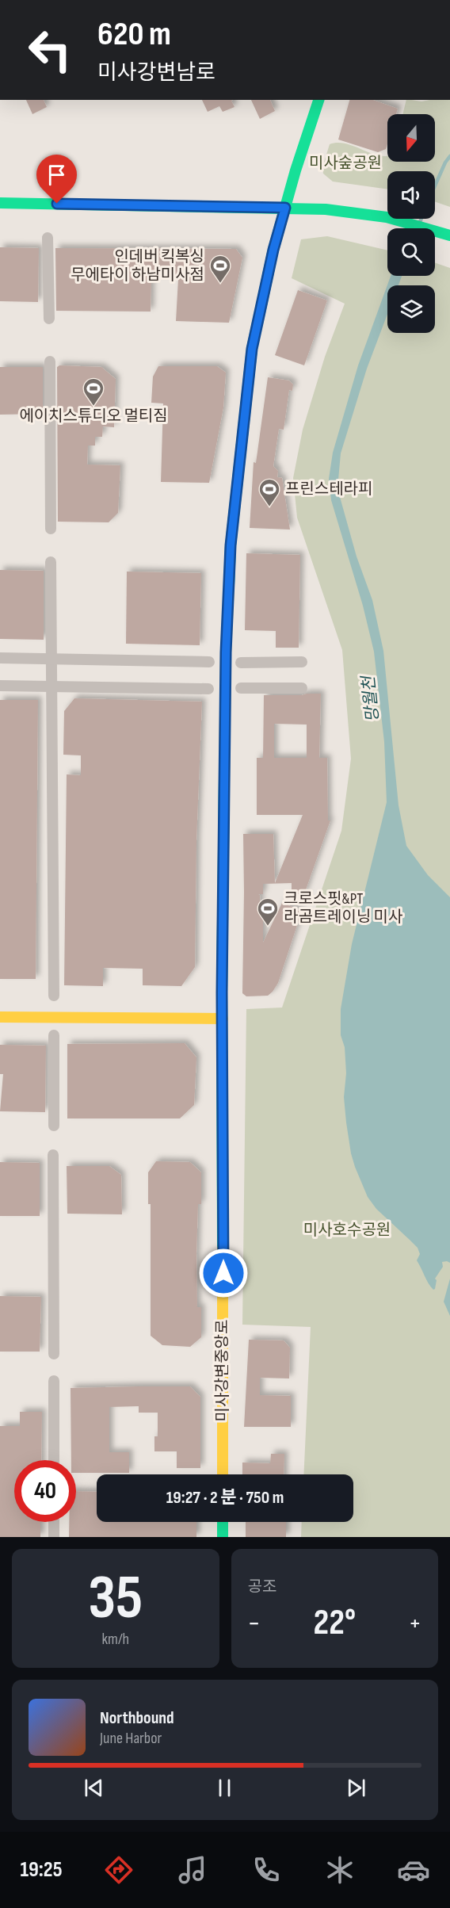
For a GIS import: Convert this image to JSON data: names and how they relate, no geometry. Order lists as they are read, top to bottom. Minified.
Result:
{"streets":{"street":["미사강변중앙로"]},"water":["망월천"],"parks":["미사숲공원","미사호수공원"],"places":{"sports":["인데버 킥복싱 무에타이 하남미사점","에이치스튜디오 멀티짐","프린스테라피","크로스핏&PT 라곰트레이닝 미사"]},"north":"bottom","page":{"turn":["620 m","미사강변남로"],"limit":"40","trip":"19:27 · 2 분 · 750 m","tile":[["35","km/h"],"공조"],"heat":["−","22°","+"],"song":["Northbound","June Harbor"],"tabs":"19:25"}}
